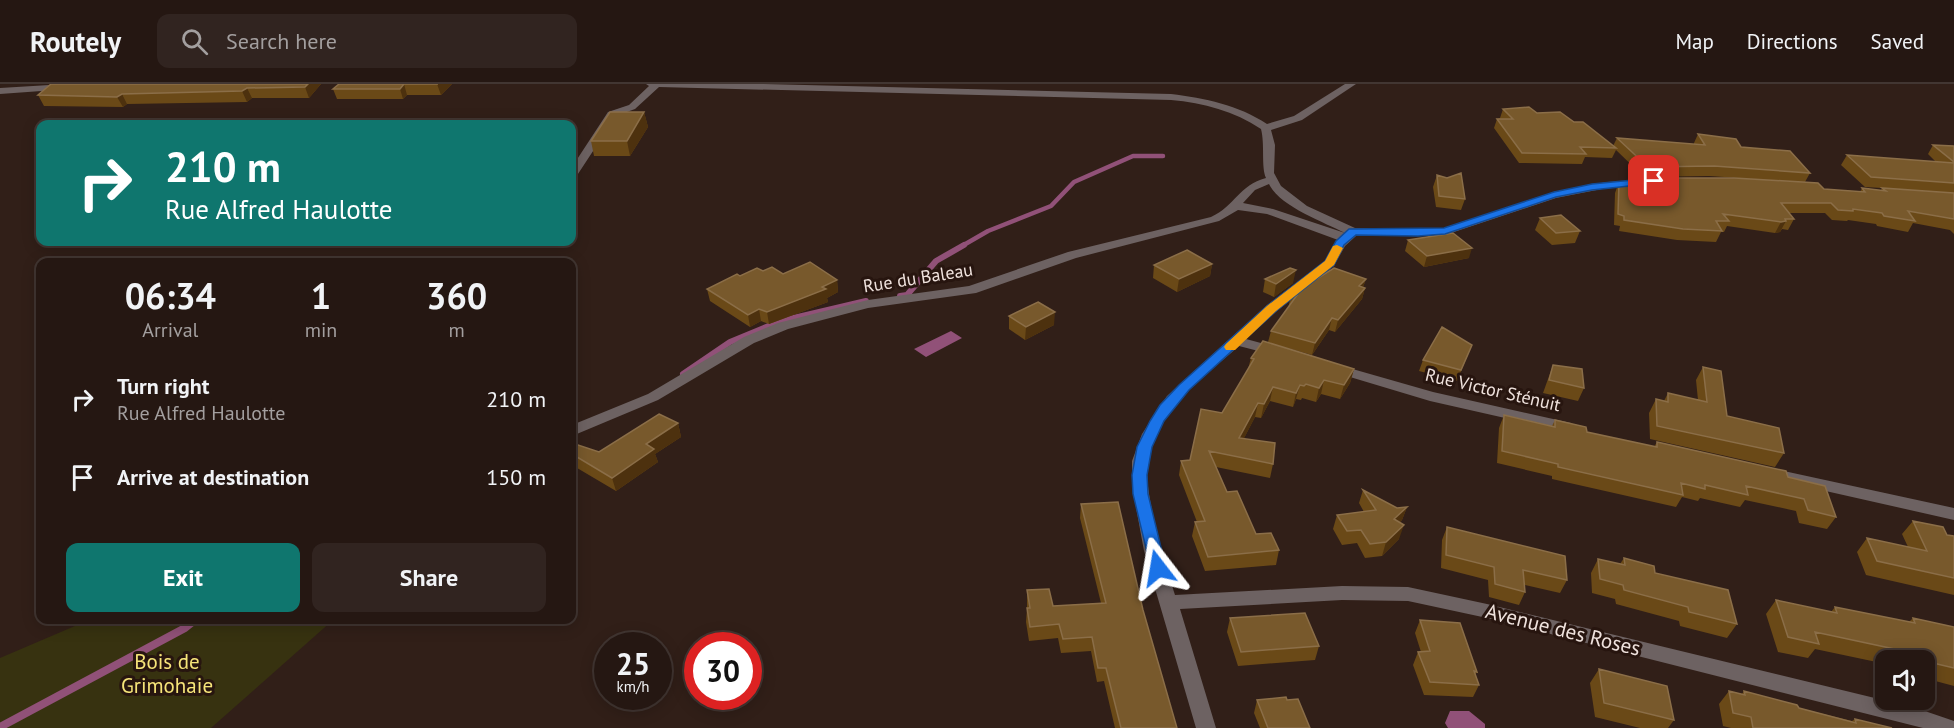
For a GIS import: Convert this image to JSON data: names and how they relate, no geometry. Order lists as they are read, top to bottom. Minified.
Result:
{"streets":{"street":["Rue du Baleau","Rue Victor Sténuit","Avenue des Roses"]},"parks":["Bois de Grimohaie"],"page":{"header":"Routely","search":"Search here","nav":["Map","Directions","Saved"],"turn":["210 m","Rue Alfred Haulotte"],"eta":["06:34","Arrival","1","min","360","m"],"list":[{"name":"Turn right","note":"Rue Alfred Haulotte","value":"210 m"},{"name":"Arrive at destination","value":"150 m"}],"buttons":["Exit","Share"],"speed":"25 km/h","limit":"30"}}
